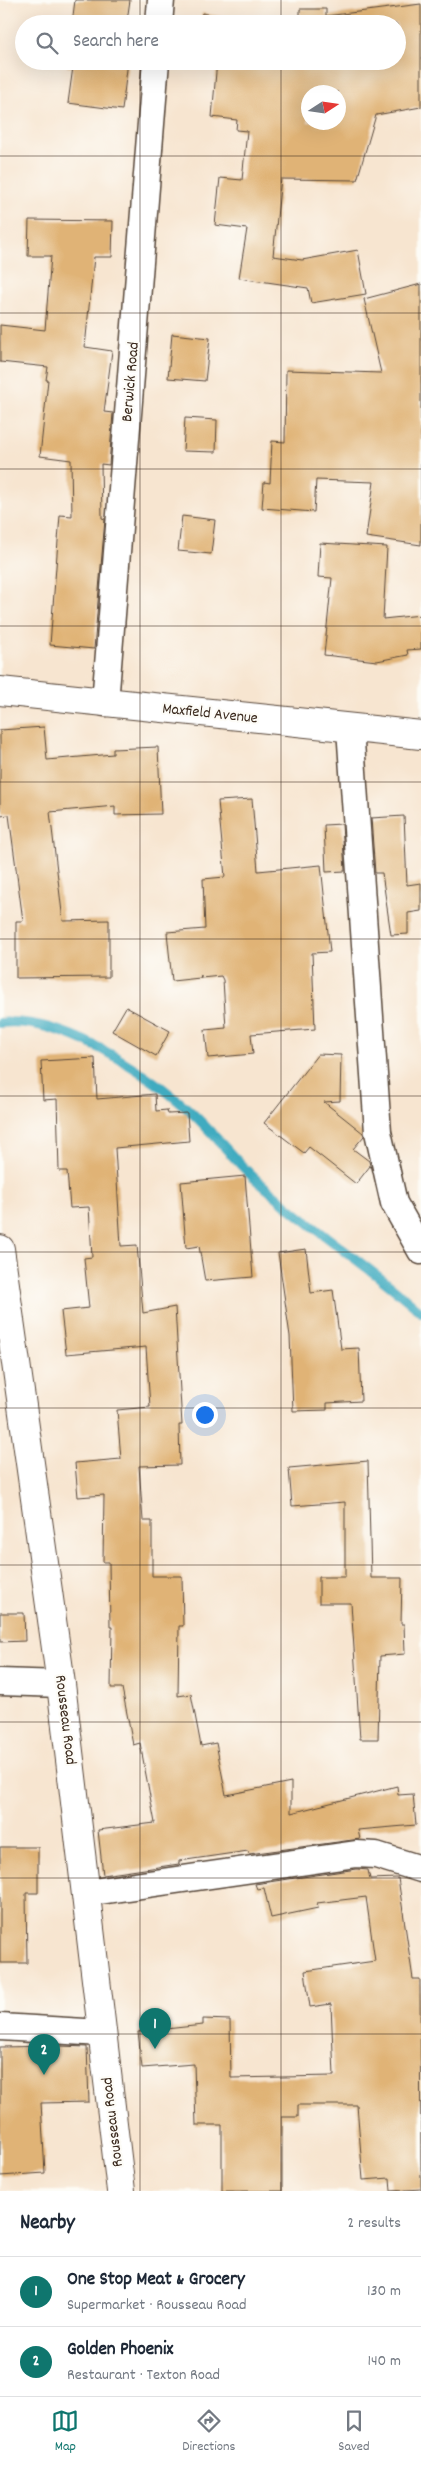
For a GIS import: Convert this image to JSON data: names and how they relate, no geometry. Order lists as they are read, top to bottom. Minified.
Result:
{"streets":{"street":["Berwick Road","Maxfield Avenue","Rousseau Road"]},"crossings":[["Berwick Road","Maxfield Avenue"]],"north":"right","page":{"search":"Search here","pins":["1","2"],"heading":["Nearby","2 results"],"list":[{"mark":"1","name":"One Stop Meat & Grocery","note":"Supermarket · Rousseau Road","value":"130 m"},{"mark":"2","name":"Golden Phoenix","note":"Restaurant · Texton Road","value":"140 m"}],"nav":["Map","Directions","Saved"]}}
